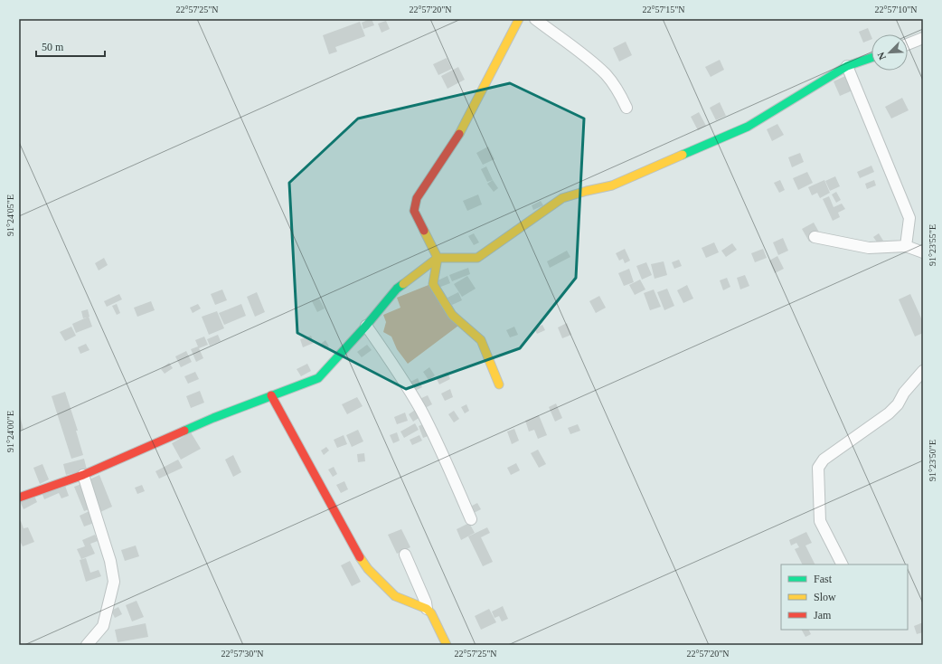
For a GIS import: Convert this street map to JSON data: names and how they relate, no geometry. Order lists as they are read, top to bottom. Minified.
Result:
{"legend":["Fast","Slow","Jam"],"scale_bar":"50 m","north":"bottom left","coordinates":["22°57'25\"N","22°57'20\"N","22°57'15\"N","22°57'10\"N","91°24'05\"E","91°23'55\"E","91°24'00\"E","91°23'50\"E","22°57'30\"N"]}
